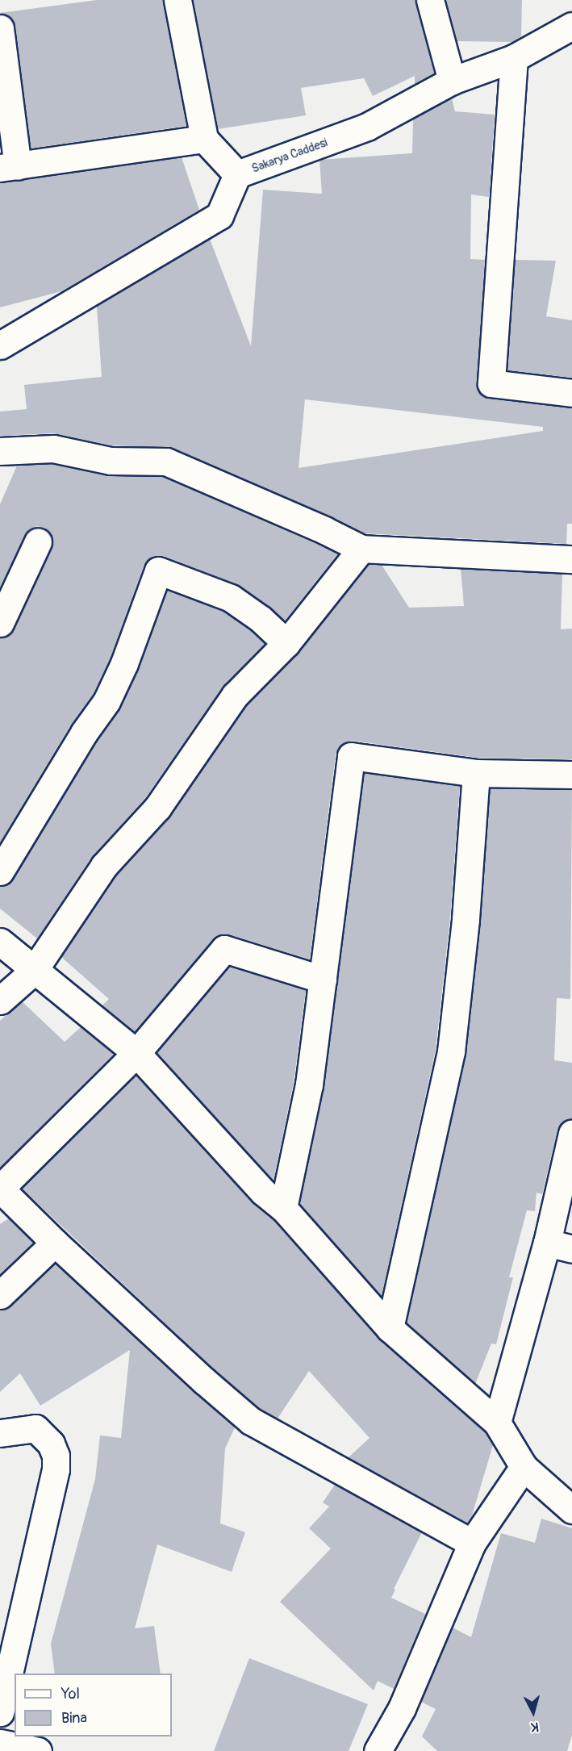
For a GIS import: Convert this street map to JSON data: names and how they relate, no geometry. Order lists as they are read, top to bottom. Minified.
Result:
{"streets":{"street":["Sakarya Caddesi"]},"legend":["Yol","Bina"],"north":"bottom"}
